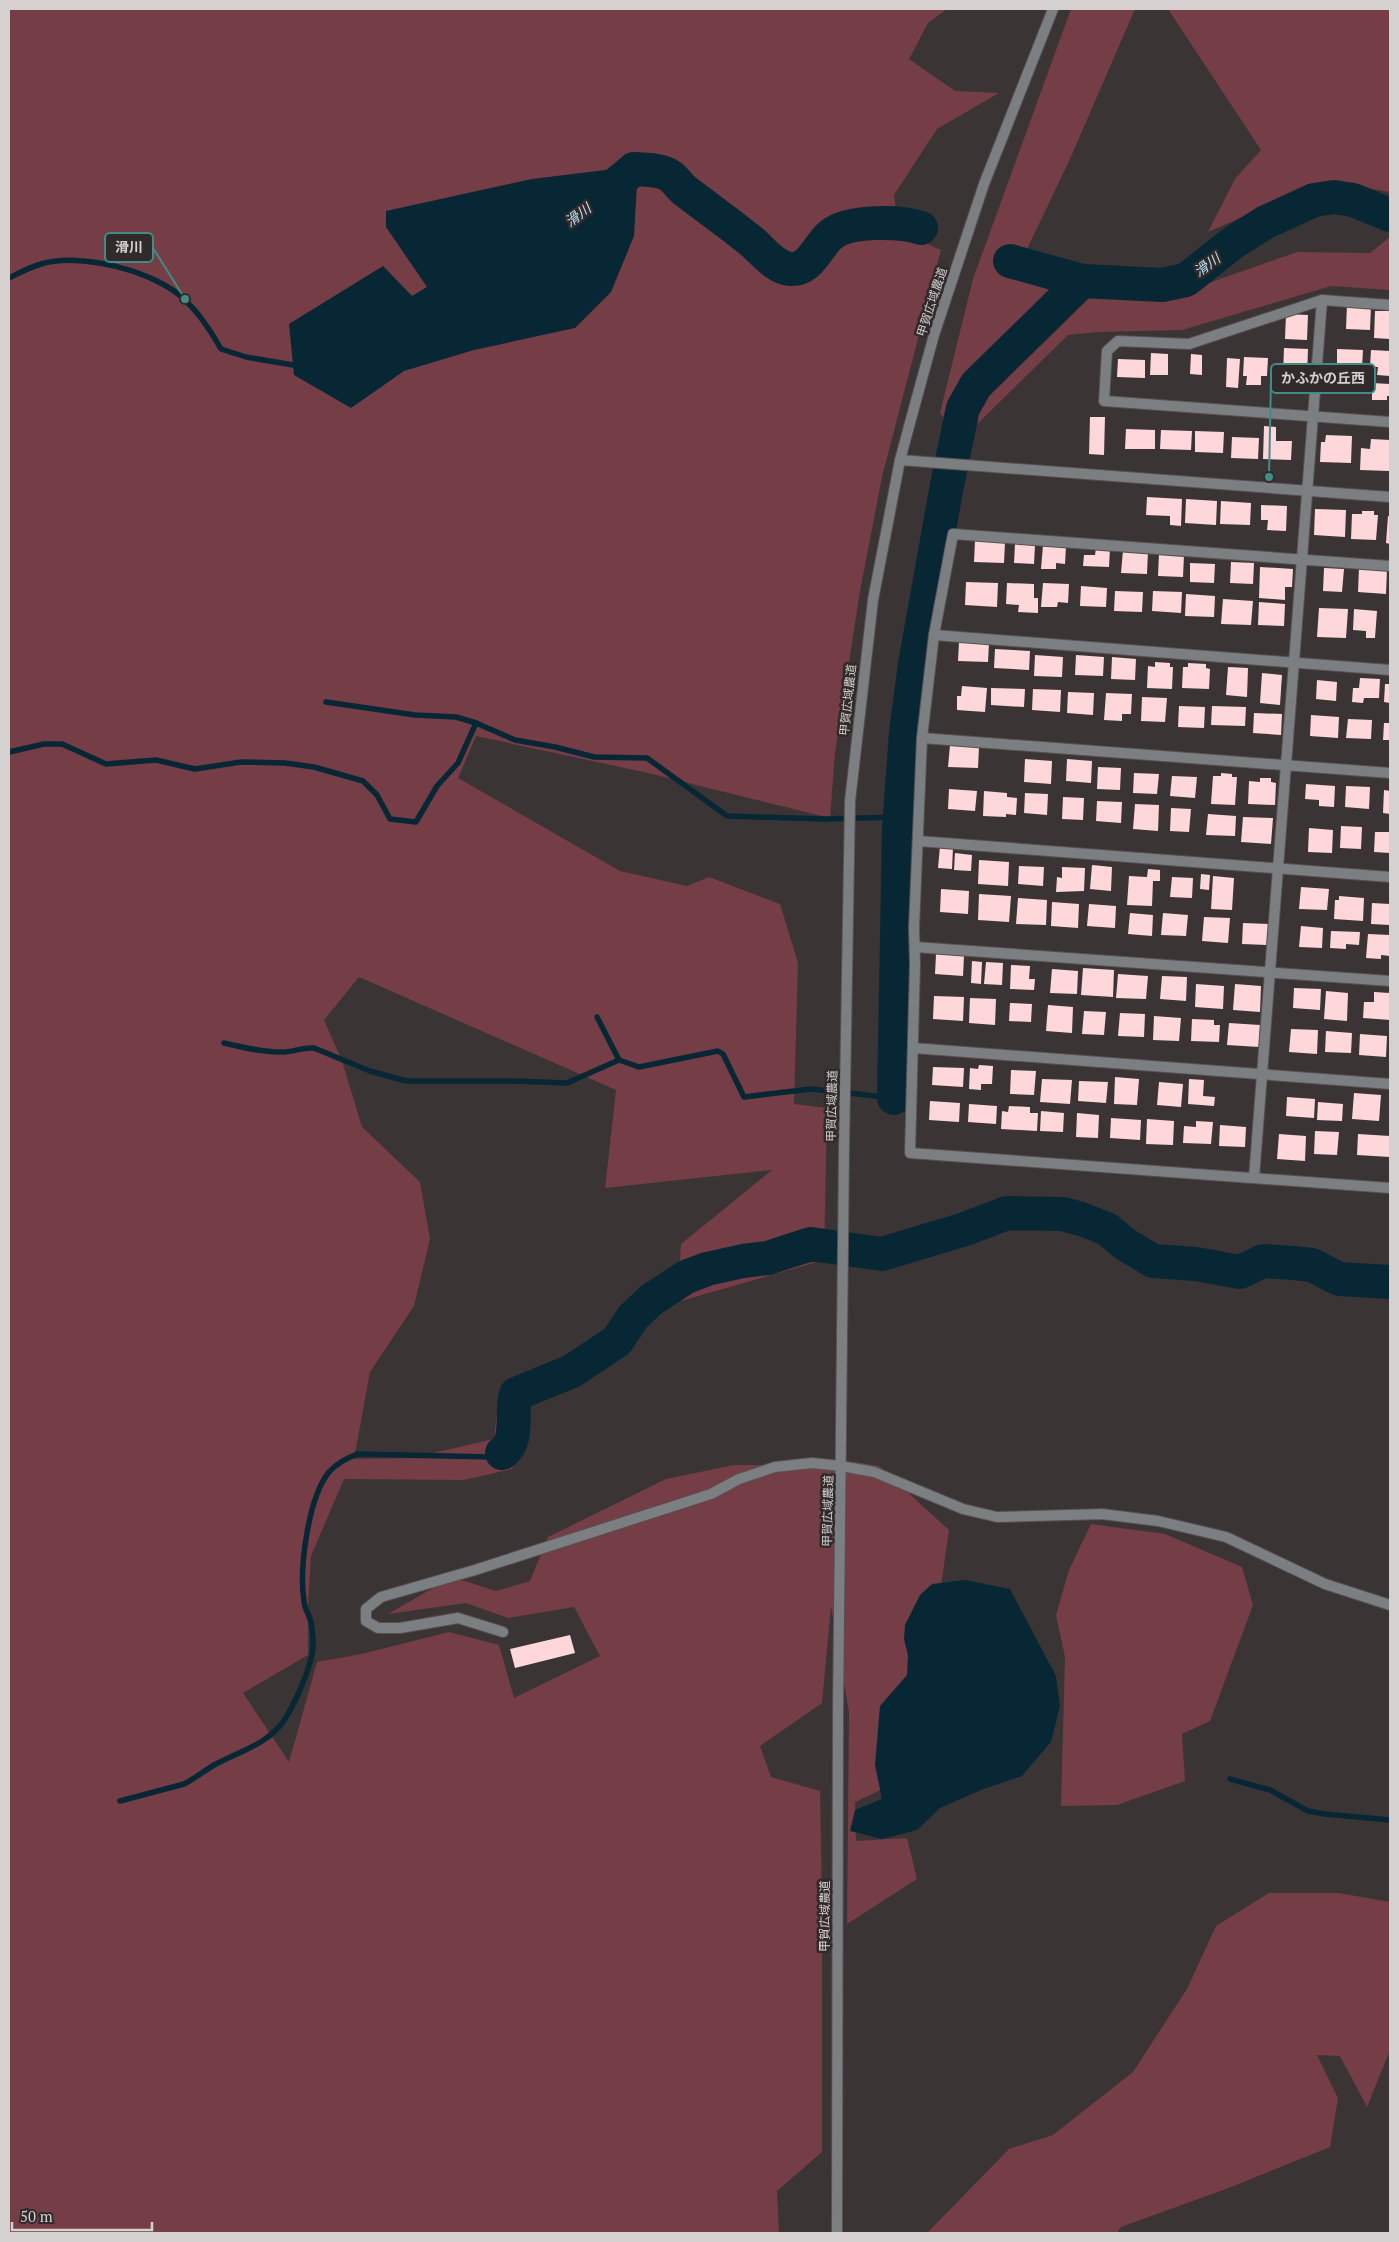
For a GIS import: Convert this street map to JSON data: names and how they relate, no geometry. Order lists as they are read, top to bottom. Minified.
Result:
{"streets":{"street":["甲賀広域農道"]},"water":["滑川"],"places":["滑川","かふかの丘西"],"scale_bar":"50 m"}
